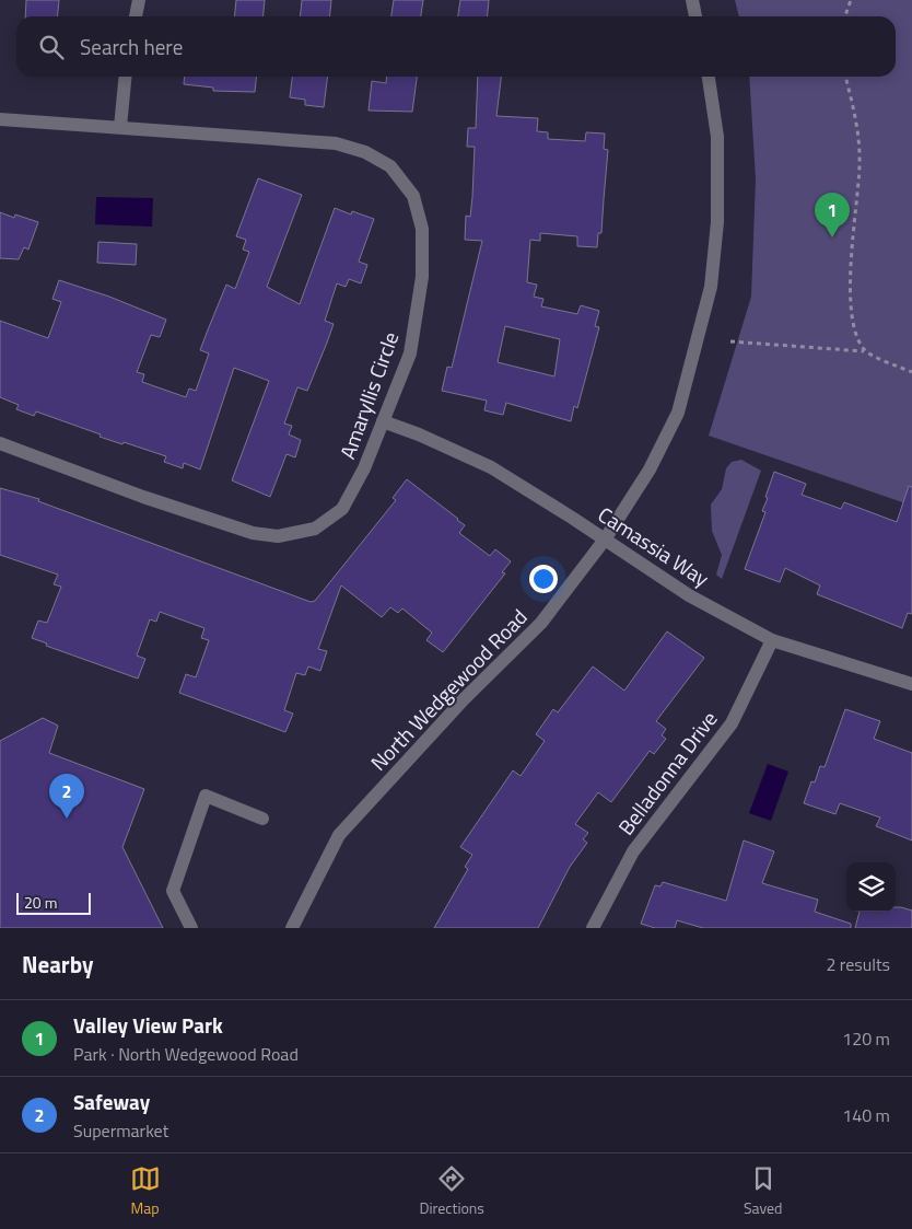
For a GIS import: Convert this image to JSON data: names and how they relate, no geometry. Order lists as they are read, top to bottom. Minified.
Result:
{"streets":{"street":["Amaryllis Circle","Camassia Way","North Wedgewood Road","Belladonna Drive"]},"crossings":[["Amaryllis Circle","Camassia Way"],["Camassia Way","North Wedgewood Road"],["Camassia Way","Belladonna Drive"]],"scale_bar":"20 m","page":{"search":"Search here","pins":["1","2"],"scale":"20 m","heading":["Nearby","2 results"],"list":[{"mark":"1","name":"Valley View Park","note":"Park · North Wedgewood Road","value":"120 m"},{"mark":"2","name":"Safeway","note":"Supermarket","value":"140 m"}],"nav":["Map","Directions","Saved"]}}
